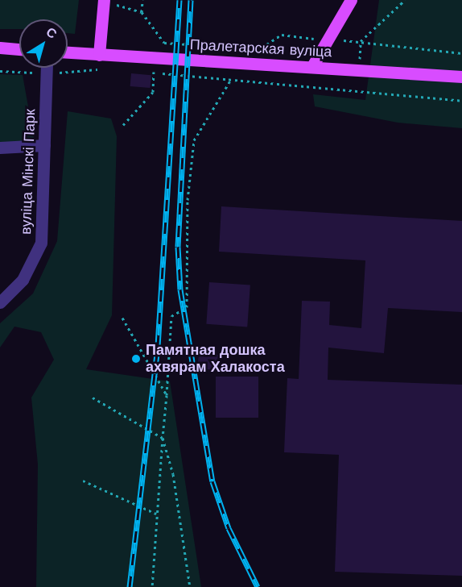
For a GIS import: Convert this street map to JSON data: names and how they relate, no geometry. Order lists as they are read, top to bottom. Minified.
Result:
{"streets":{"main road":["Пралетарская вуліца"],"street":["вуліца Мінскі Парк"]},"places":["Памятная дошка ахвярам Халакоста"],"north":"top right"}
